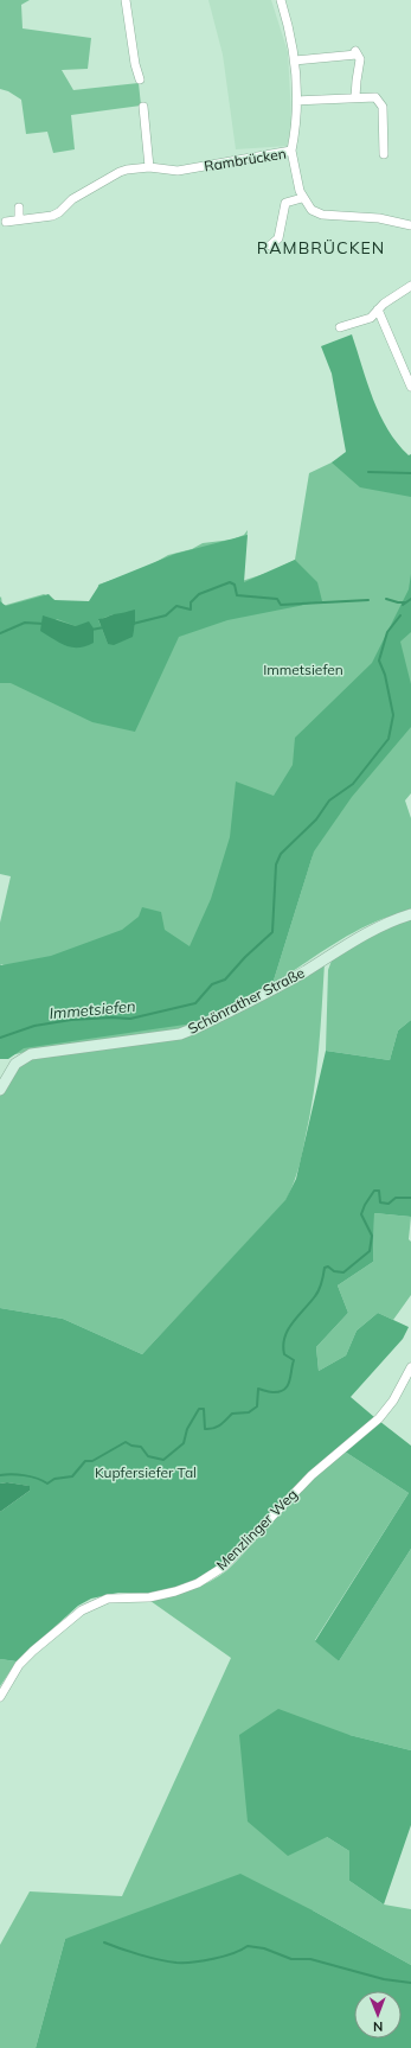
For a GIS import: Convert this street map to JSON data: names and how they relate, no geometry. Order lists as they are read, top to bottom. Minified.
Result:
{"streets":{"street":["Rambrücken","Schönrather Straße","Menzlinger Weg"]},"districts":["RAMBRÜCKEN"],"water":["Immetsiefen"],"parks":["Immetsiefen","Kupfersiefer Tal"],"north":"bottom"}
